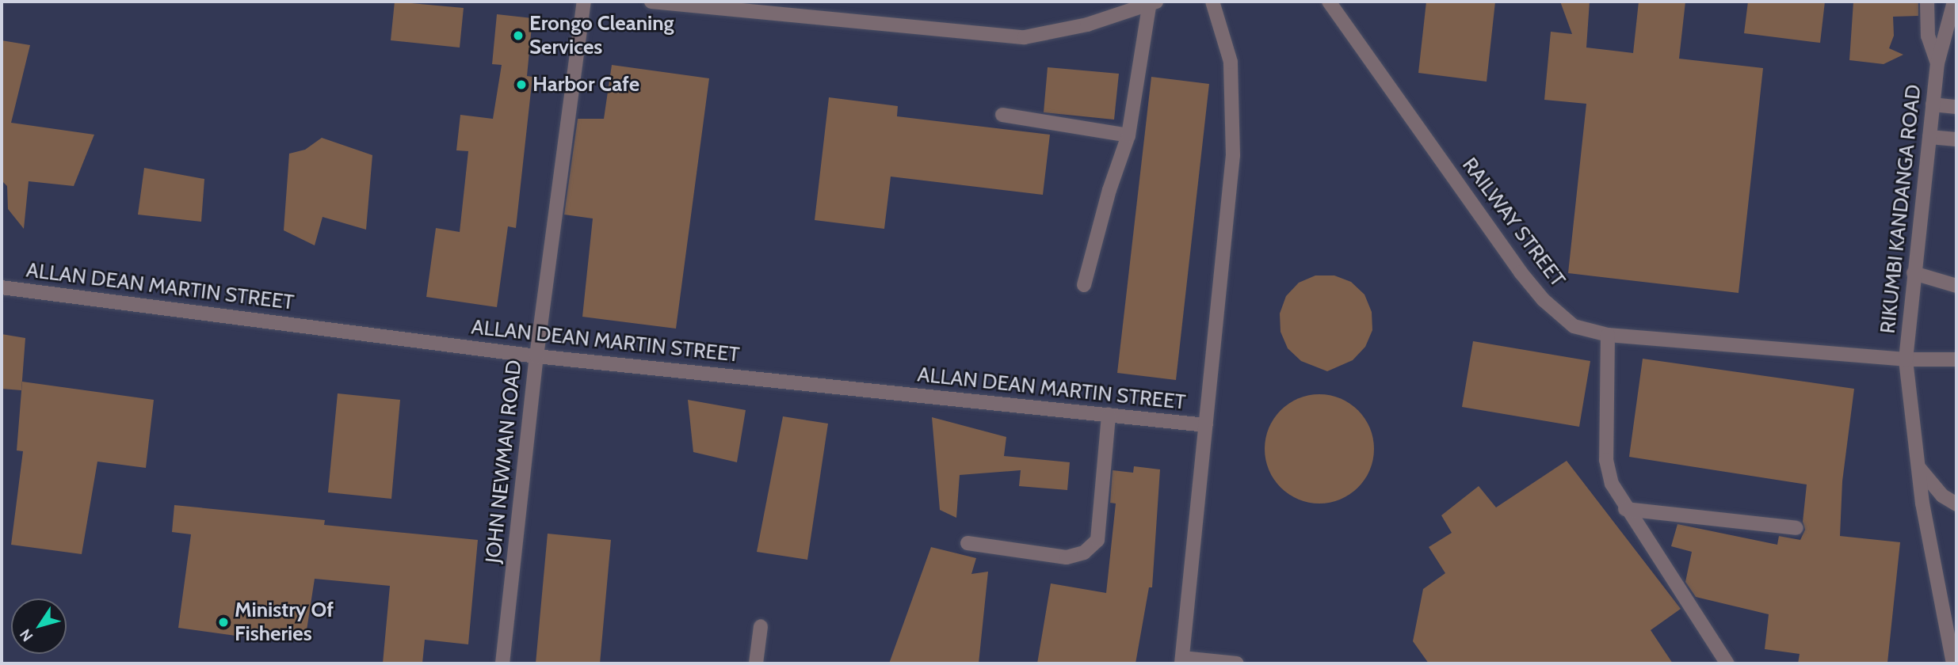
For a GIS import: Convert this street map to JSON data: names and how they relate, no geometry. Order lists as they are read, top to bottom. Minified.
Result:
{"streets":{"street":["RIKUMBI KANDANGA ROAD","RAILWAY STREET","ALLAN DEAN MARTIN STREET","JOHN NEWMAN ROAD"]},"crossings":[["RIKUMBI KANDANGA ROAD","RAILWAY STREET"],["ALLAN DEAN MARTIN STREET","JOHN NEWMAN ROAD"]],"places":["Erongo Cleaning Services","Harbor Cafe","Ministry Of Fisheries"],"north":"bottom left"}
